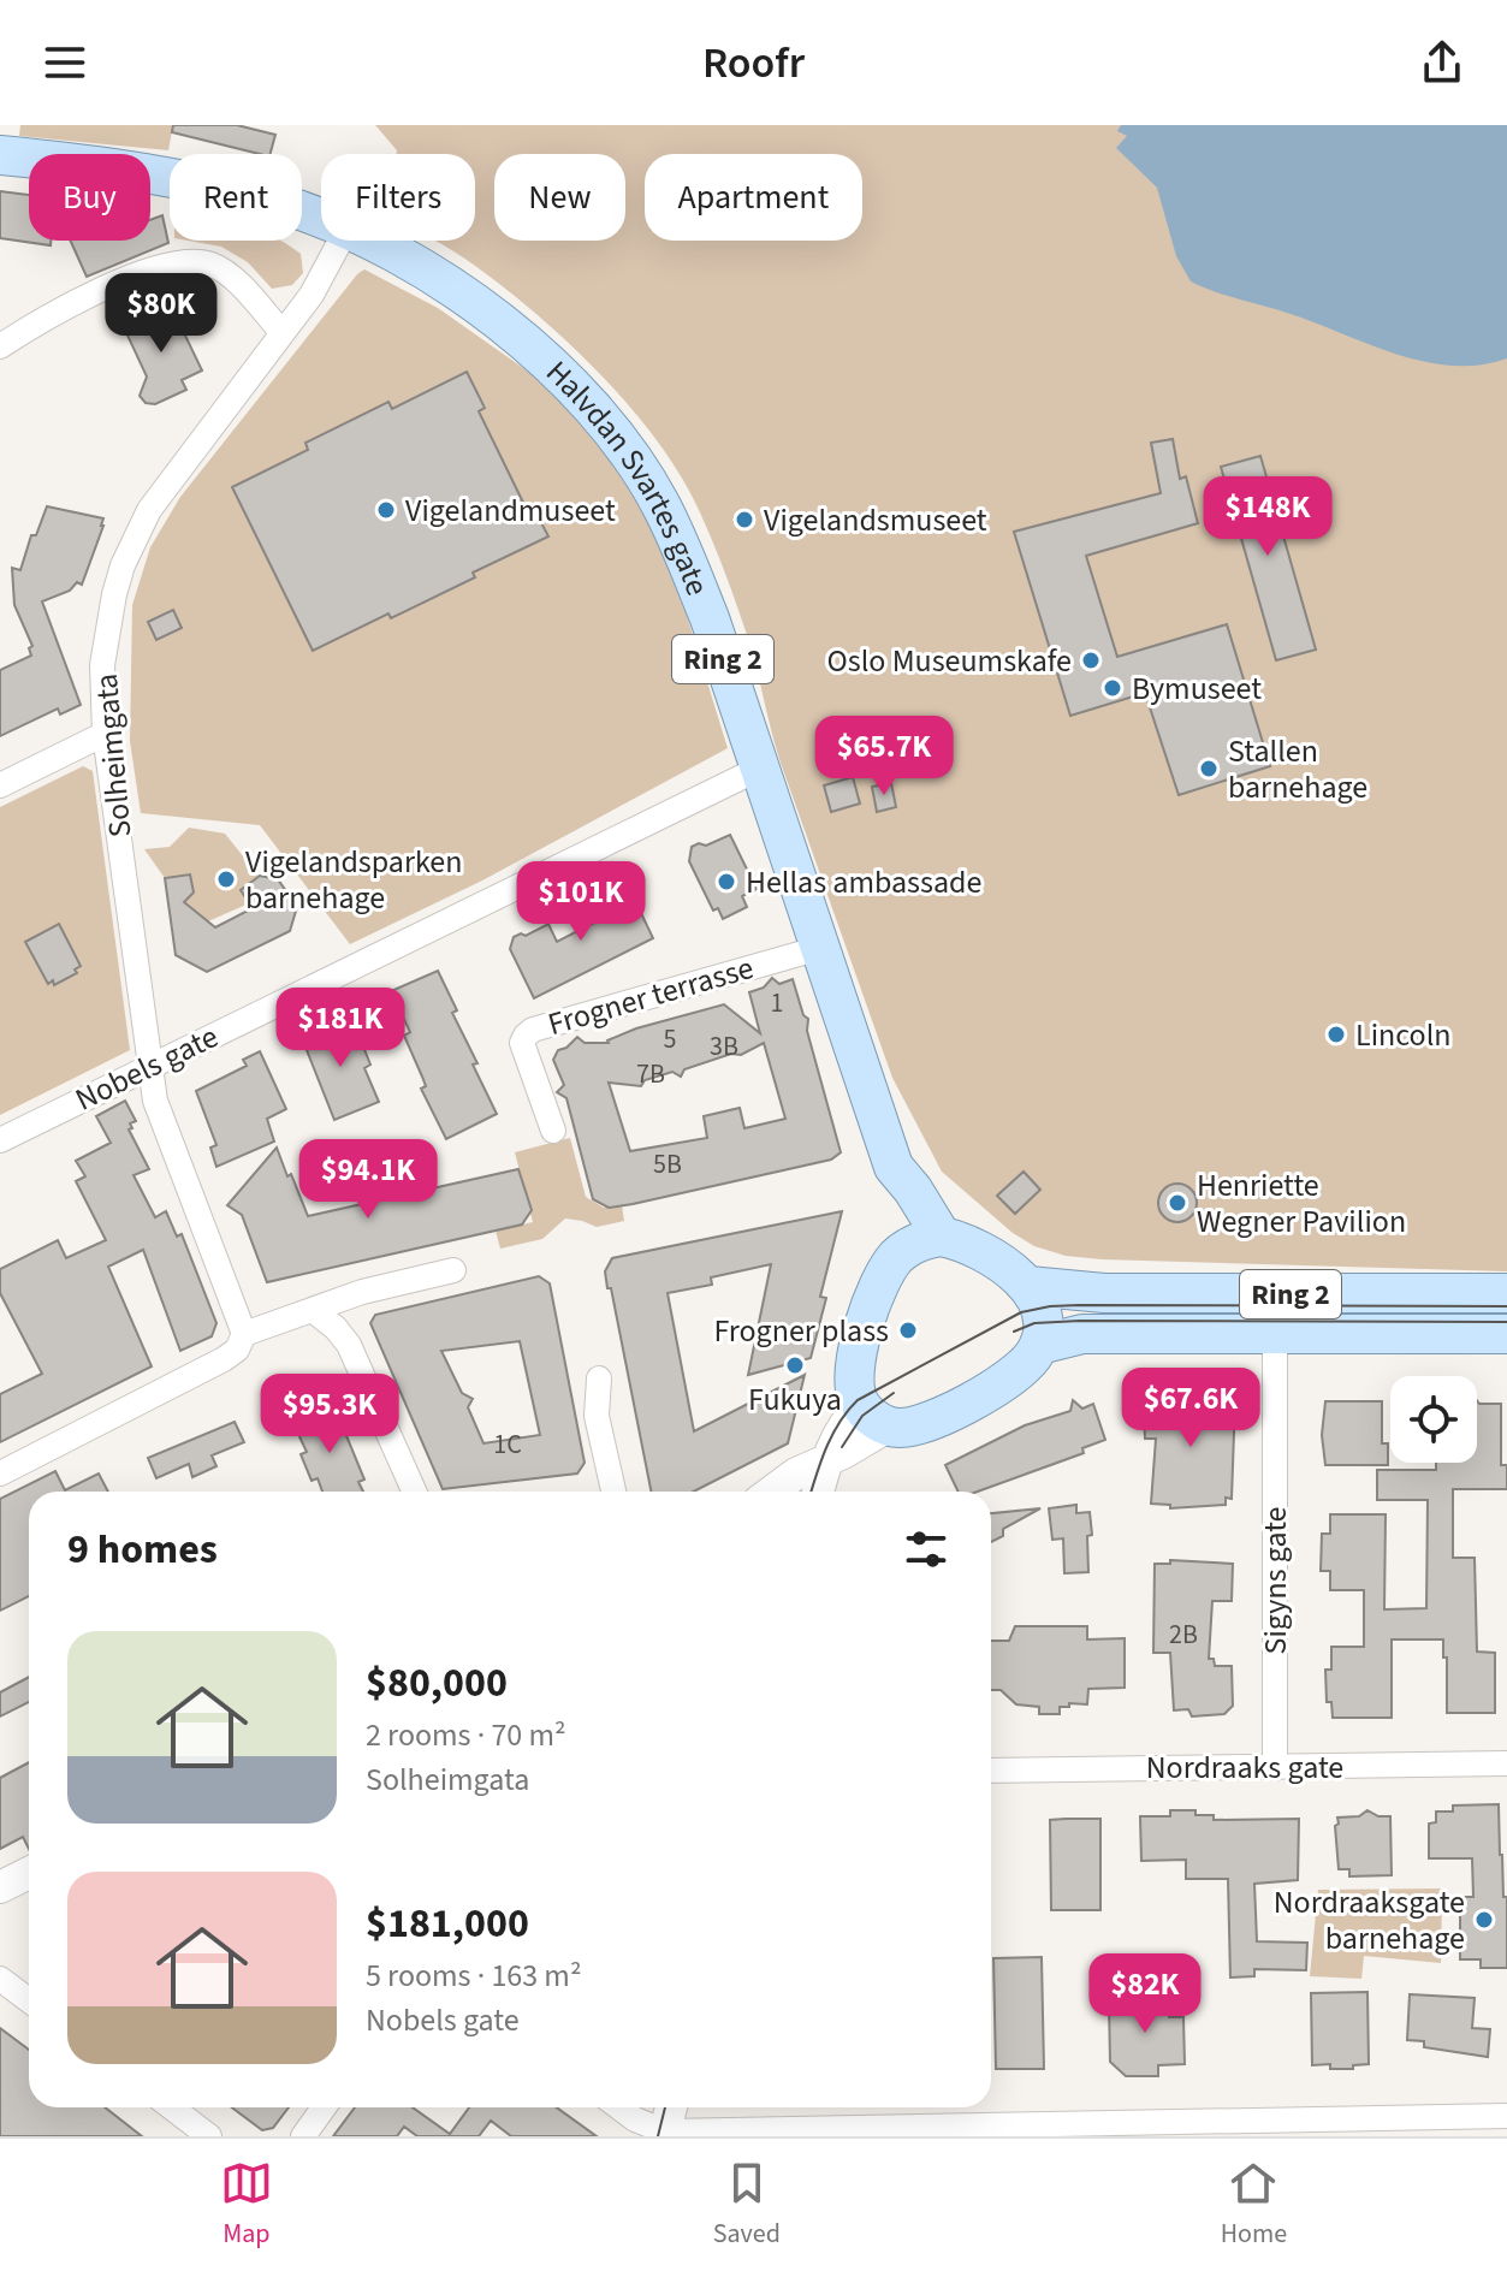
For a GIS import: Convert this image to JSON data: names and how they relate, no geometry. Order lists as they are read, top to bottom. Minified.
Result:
{"streets":{"main road":["Halvdan Svartes gate","Ring 2"],"street":["Solheimgata","Frogner terrasse","Nobels gate","Sigyns gate","Nordraaks gate"]},"crossings":[["Halvdan Svartes gate","Ring 2"],["Halvdan Svartes gate","Frogner terrasse"],["Halvdan Svartes gate","Nobels gate"],["Ring 2","Sigyns gate"],["Solheimgata","Nobels gate"],["Sigyns gate","Nordraaks gate"]],"places":["Vigelandmuseet","Vigelandsmuseet","Oslo Museumskafe","Bymuseet","Stallen barnehage","Vigelandsparken barnehage","Hellas ambassade","Lincoln","Henriette Wegner Pavilion","Frogner plass","Fukuya","Nordraaksgate barnehage"],"house_numbers":["1","5","3B","7B","5B","1C","2B"],"page":{"header":"Roofr","chip":["Buy","Rent","Filters","New","Apartment"],"price":["$80K","$148K","$65.7K","$101K","$181K","$94.1K","$67.6K","$95.3K","$82K"],"heading":"9 homes","list":[{"name":"$80,000","note":"2 rooms · 70 m² · Solheimgata"},{"name":"$181,000","note":"5 rooms · 163 m² · Nobels gate"}],"tabs":["Map","Saved","Home"]}}
